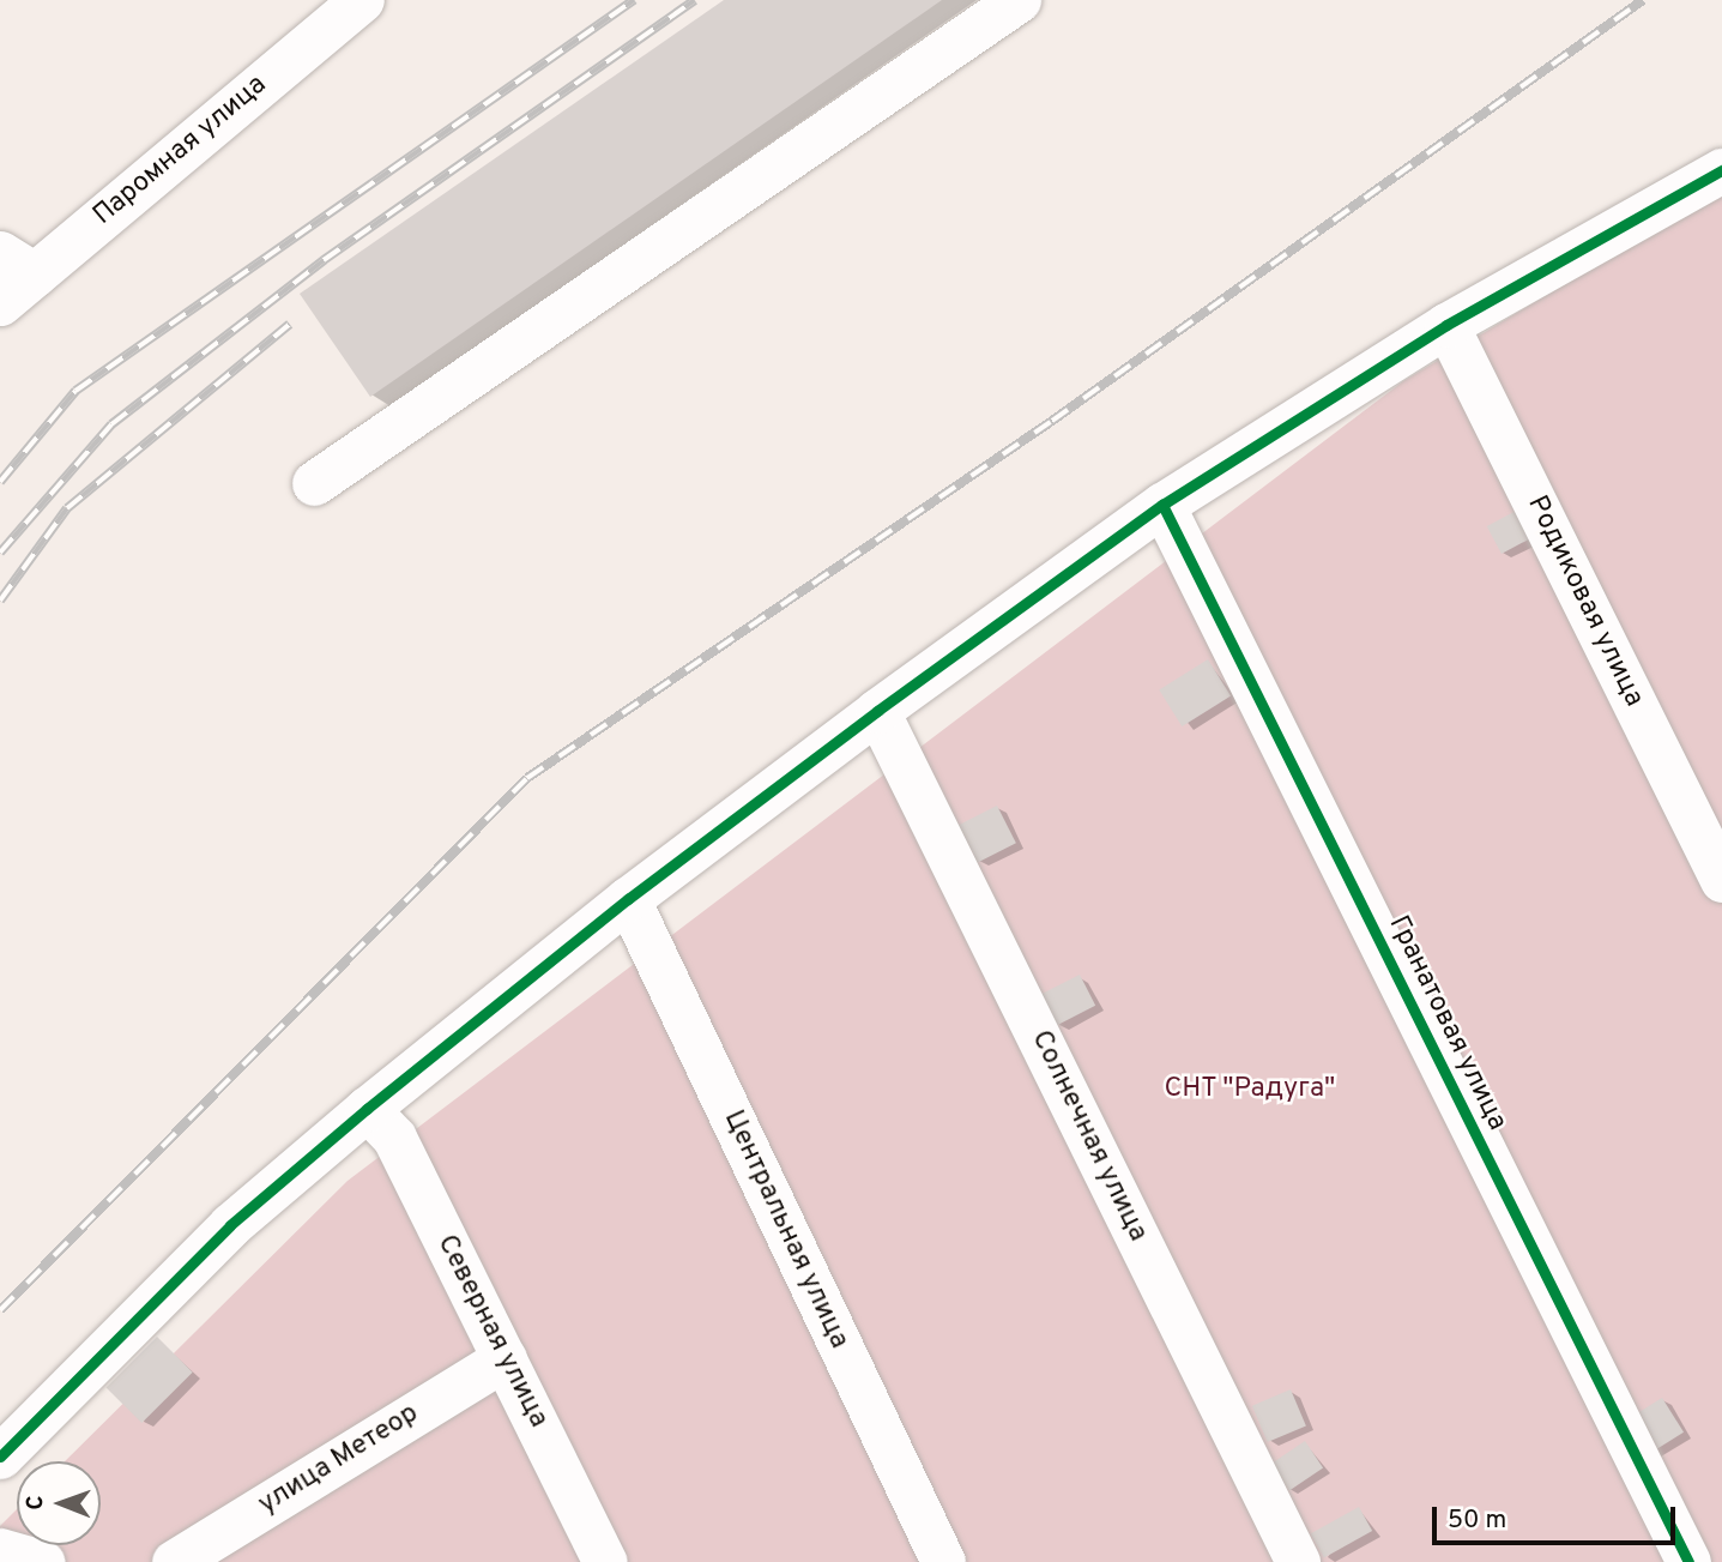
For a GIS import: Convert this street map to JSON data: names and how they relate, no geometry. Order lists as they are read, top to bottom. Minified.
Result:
{"streets":{"street":["Паромная улица","Родиковая улица","Гранатовая улица","Солнечная улица","Центральная улица","Северная улица","улица Метеор"]},"crossings":[["Северная улица","улица Метеор"]],"parks":["СНТ \"Радуга\""],"scale_bar":"50 m","north":"left"}
